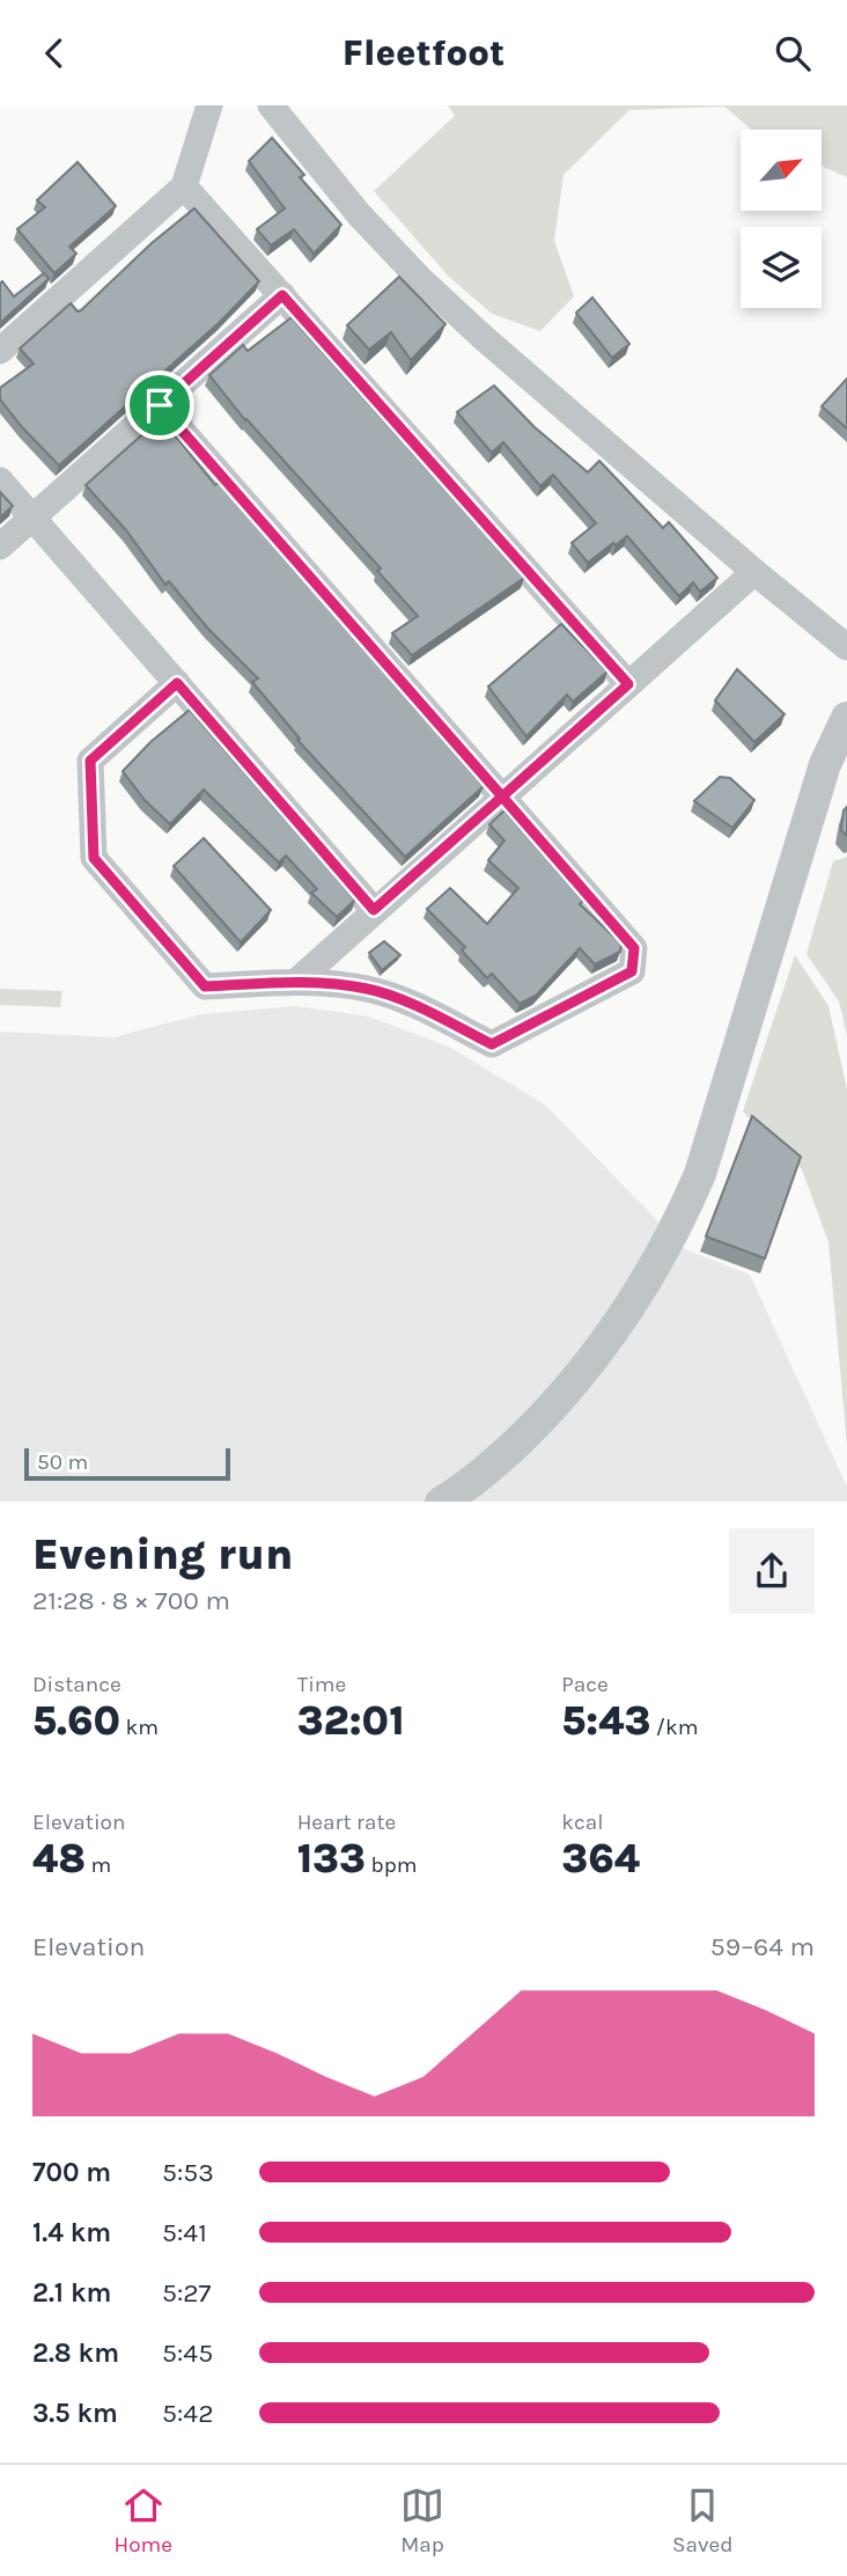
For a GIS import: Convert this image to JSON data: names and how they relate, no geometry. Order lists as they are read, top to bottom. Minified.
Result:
{"scale_bar":"50 m","north":"top right","page":{"header":"Fleetfoot","scale":"50 m","heading":["Evening run","21:28 · 8 × 700 m"],"stats":[["Distance","5.60 km"],["Time","32:01"],["Pace","5:43 /km"],["Elevation","48 m"],["Heart rate","133 bpm"],["kcal","364"]],"chart":["Elevation","59–64 m"],"list":[{"name":"700 m","note":"5:53"},{"name":"1.4 km","note":"5:41"},{"name":"2.1 km","note":"5:27"},{"name":"2.8 km","note":"5:45"},{"name":"3.5 km","note":"5:42"}],"tabs":["Home","Map","Saved"]}}
